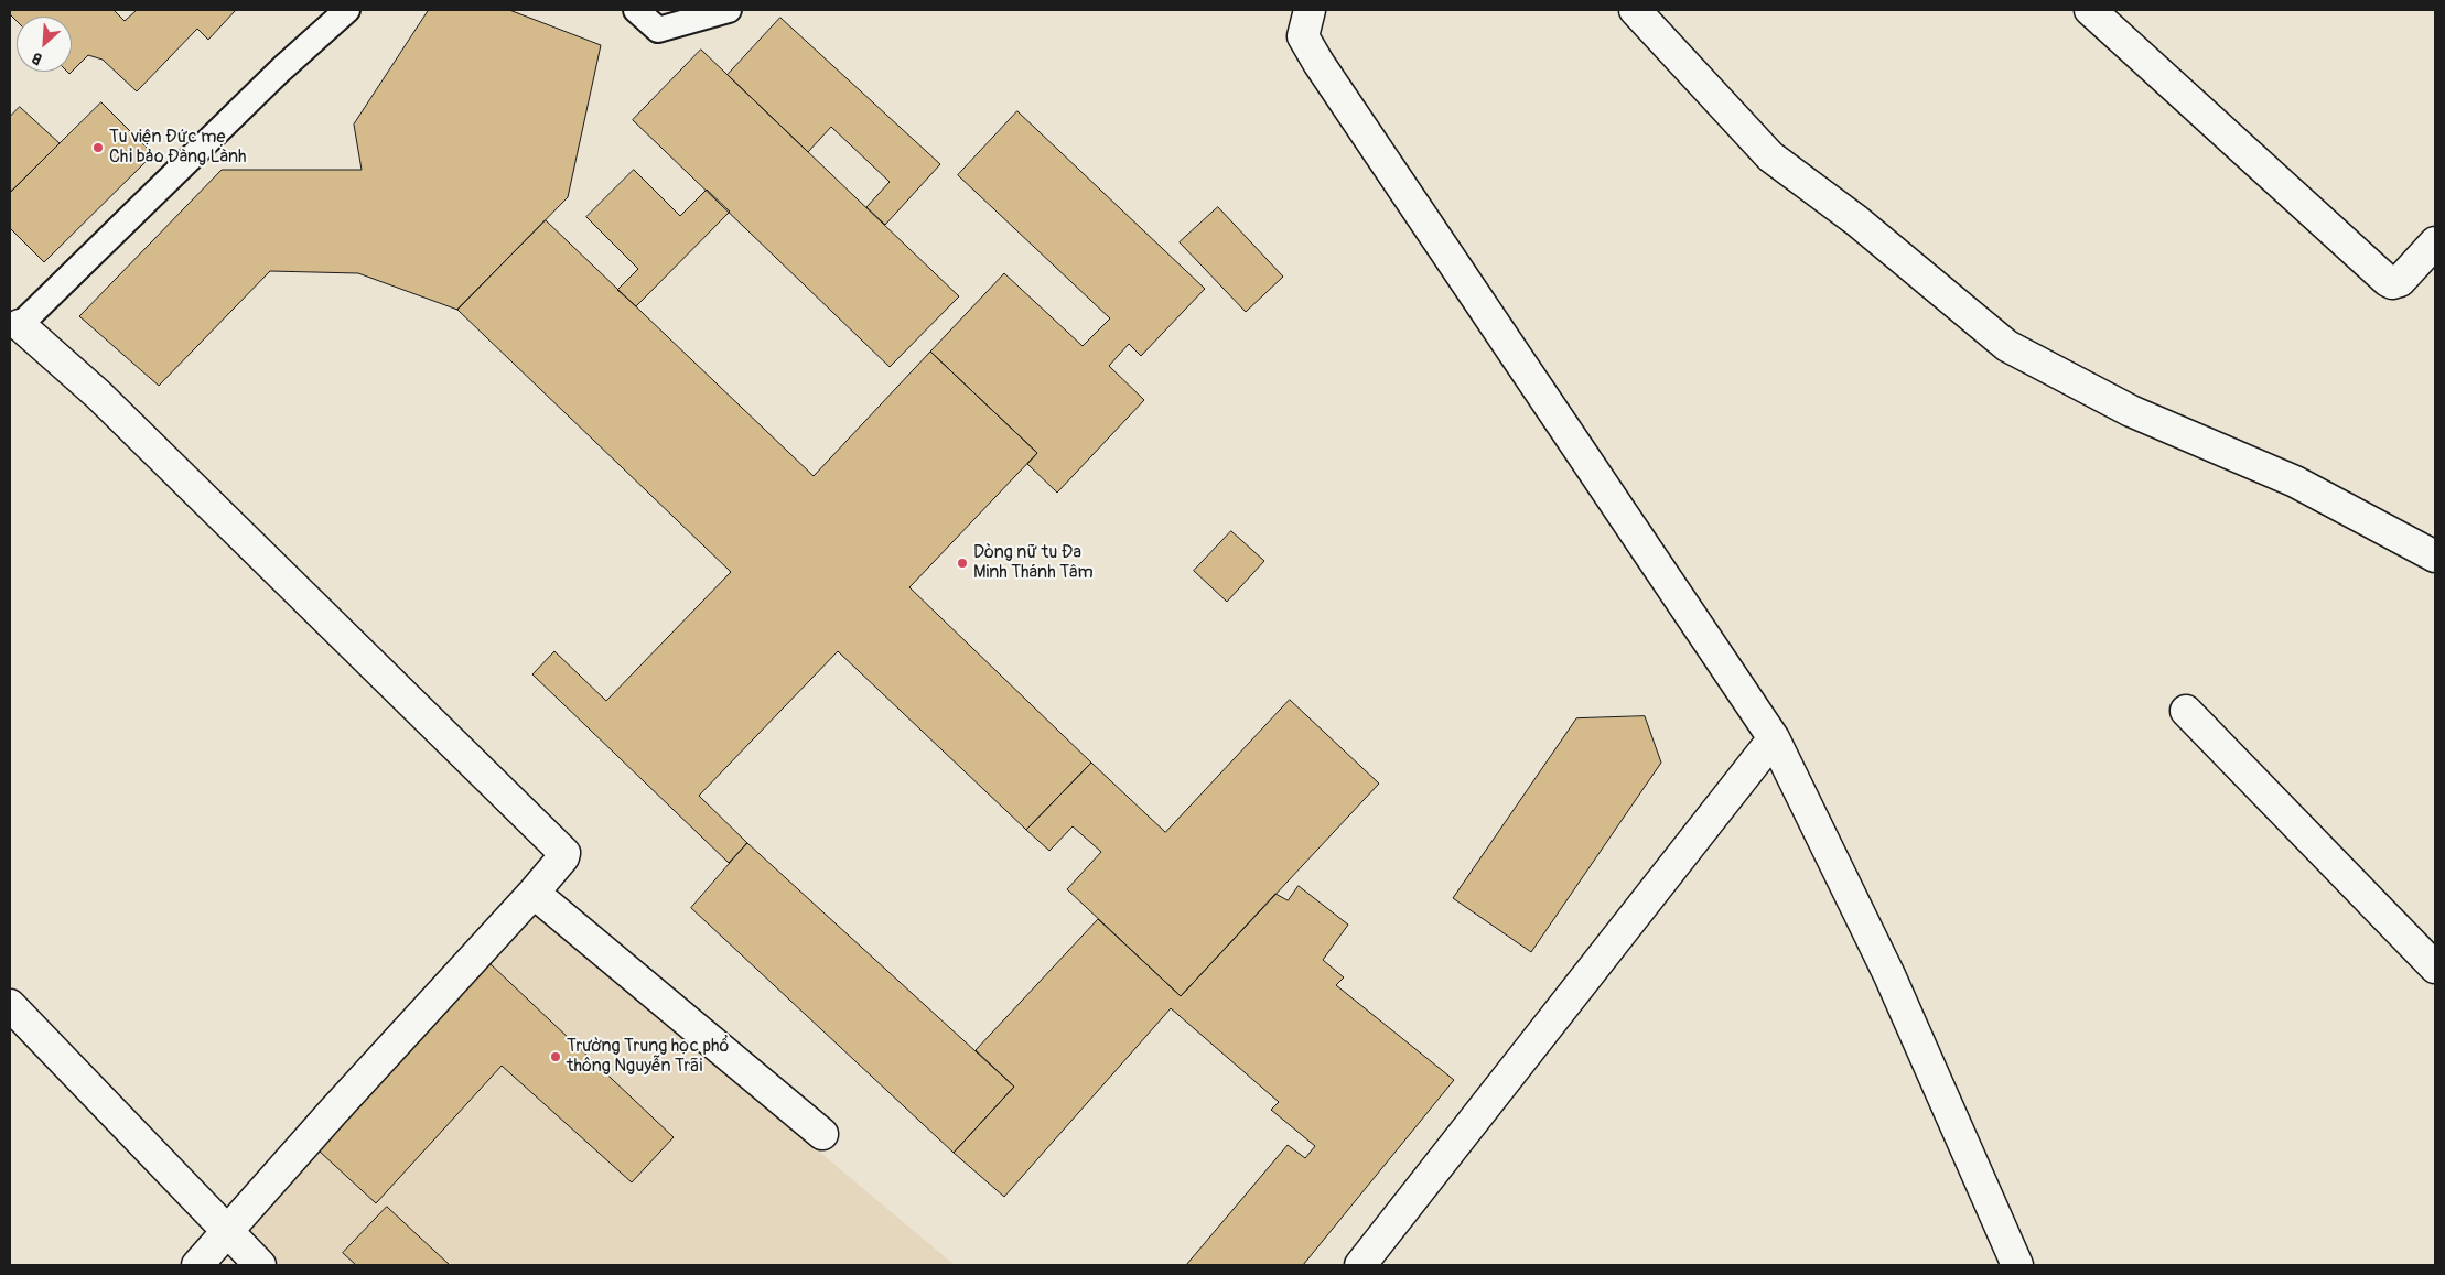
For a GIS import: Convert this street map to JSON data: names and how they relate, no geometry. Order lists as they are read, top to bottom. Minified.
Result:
{"places":["Tu viện Đức mẹ Chỉ bảo Đàng Lành","Dòng nữ tu Đa Minh Thánh Tâm","Trường Trung học phổ thông Nguyễn Trãi"],"north":"bottom left"}
